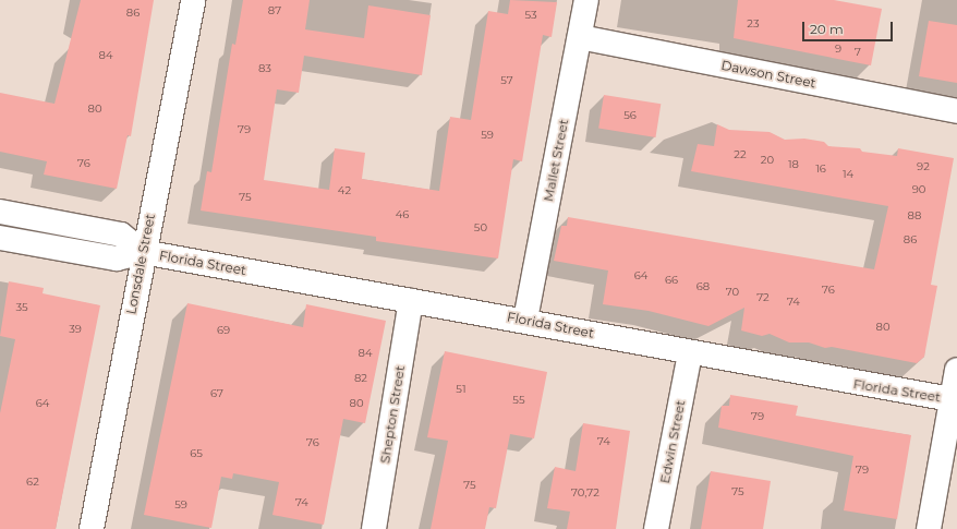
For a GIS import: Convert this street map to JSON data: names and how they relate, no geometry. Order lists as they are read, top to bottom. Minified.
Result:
{"streets":{"street":["Dawson Street","Mallet Street","Florida Street","Lonsdale Street","Shepton Street","Edwin Street"]},"crossings":[["Dawson Street","Mallet Street"],["Mallet Street","Florida Street"],["Florida Street","Lonsdale Street"],["Florida Street","Shepton Street"],["Florida Street","Edwin Street"]],"house_numbers":["87","86","53","23","9","7","84","83","57","80","56","79","59","22","20","76","18","92","16","14","90","42","75","46","88","50","86","64","66","68","76","70","72","74","35","80","39","69","84","82","51","67","55","64","80","79","74","76","65","79","62","75","75","70,72","74","59"],"scale_bar":"20 m"}
